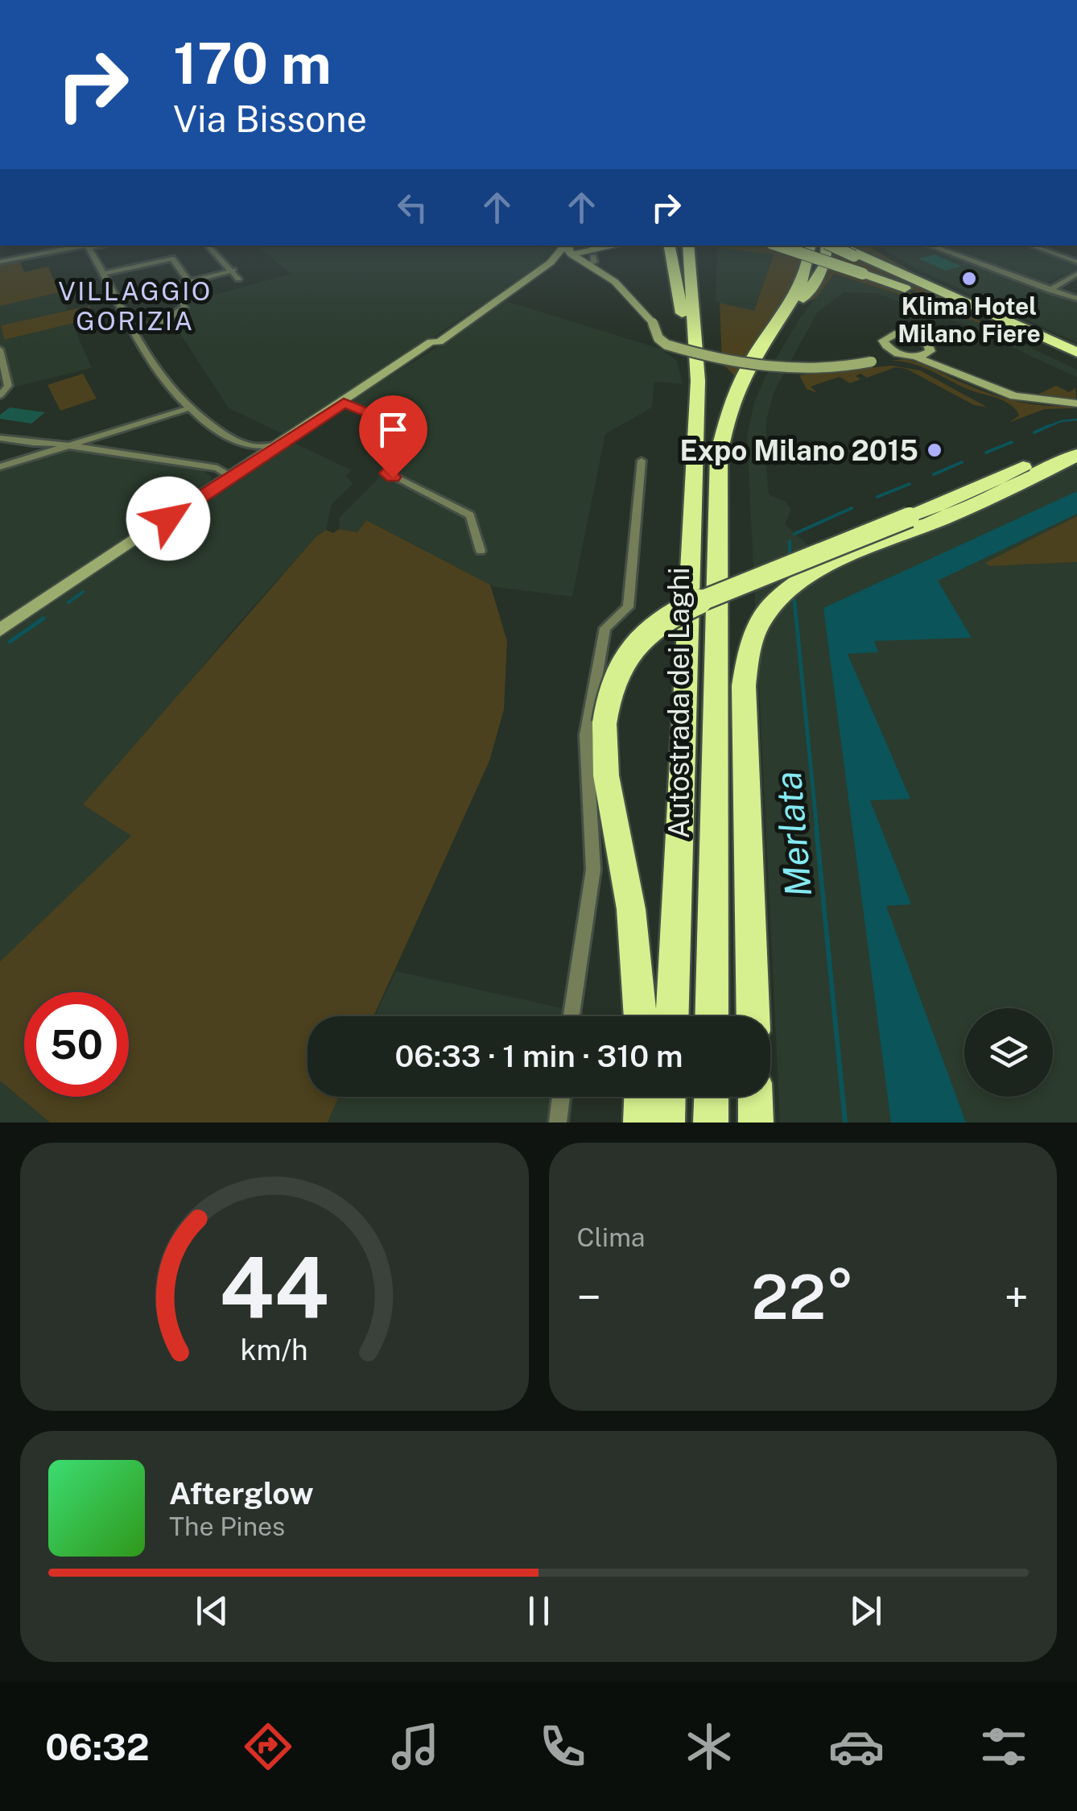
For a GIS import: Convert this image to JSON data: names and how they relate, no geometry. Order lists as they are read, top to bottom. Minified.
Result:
{"streets":{"highway":["Autostrada dei Laghi"]},"districts":["VILLAGGIO GORIZIA"],"water":["Merlata"],"places":["Klima Hotel Milano Fiere","Expo Milano 2015"],"page":{"turn":["170 m","Via Bissone"],"limit":"50","trip":"06:33 · 1 min · 310 m","tile":"Clima","heat":["−","22°","+"],"song":["Afterglow","The Pines"],"tabs":"06:32","gauge":["44","km/h"]}}
